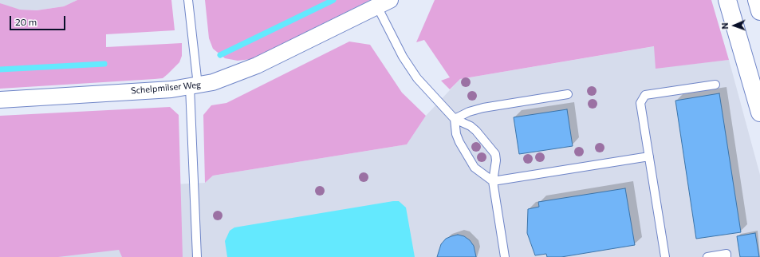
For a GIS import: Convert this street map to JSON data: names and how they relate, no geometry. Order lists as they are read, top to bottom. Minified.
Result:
{"streets":{"street":["Schelpmilser Weg"]},"scale_bar":"20 m","north":"left"}
